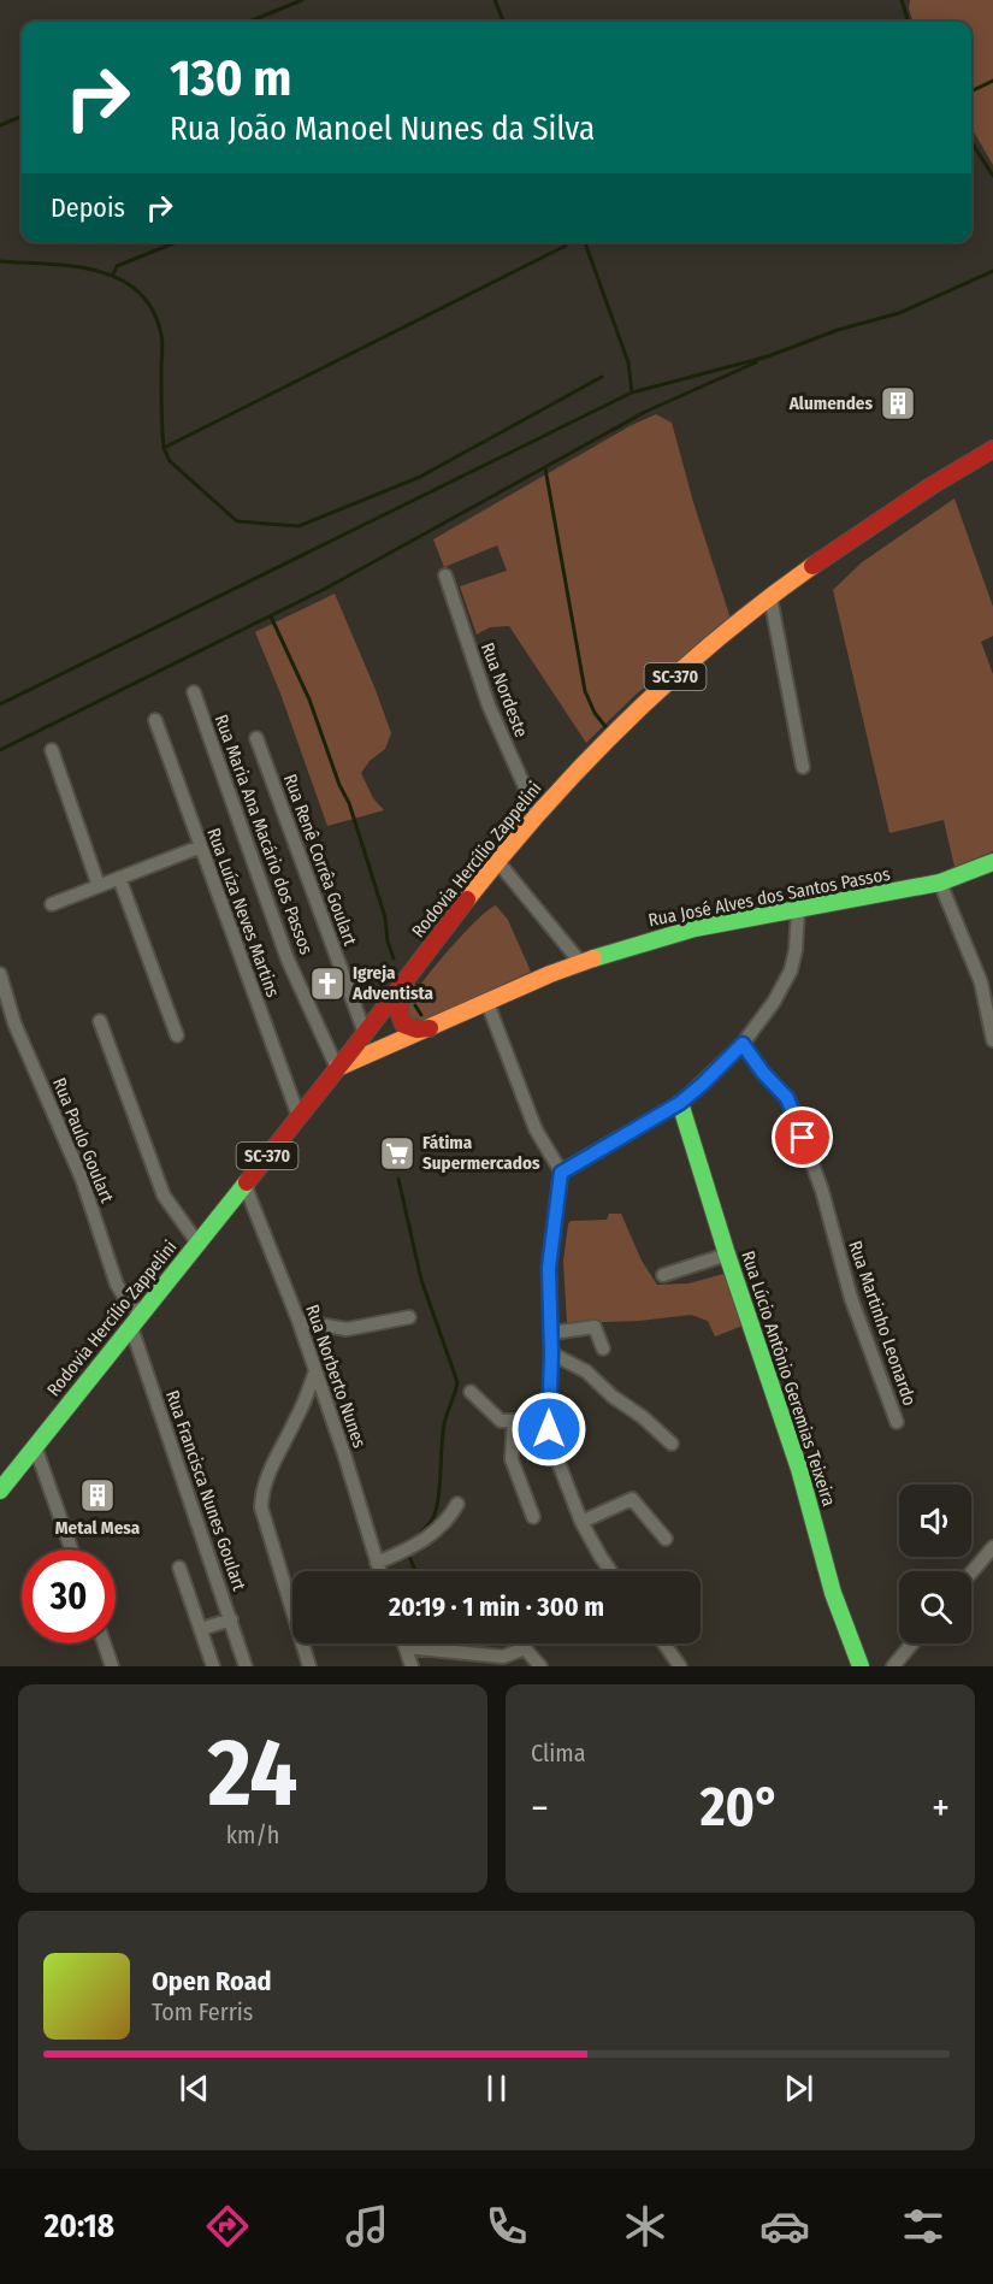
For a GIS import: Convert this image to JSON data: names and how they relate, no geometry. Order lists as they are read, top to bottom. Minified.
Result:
{"streets":{"main road":["SC-370","Rodovia Hercílio Zappelini","Rua José Alves dos Santos Passos","Rua Lúcio Antônio Geremias Teixeira"],"street":["Rua Nordeste","Rua Maria Ana Macário dos Passos","Rua Renê Corrêa Goulart","Rua Luíza Neves Martins","Rua Paulo Goulart","Rua Martinho Leonardo","Rua Norberto Nunes","Rua Francisca Nunes Goulart"]},"crossings":[["Rua Nordeste","Rodovia Hercílio Zappelini"],["Rua Maria Ana Macário dos Passos","Rodovia Hercílio Zappelini"],["Rua Maria Ana Macário dos Passos","Rua José Alves dos Santos Passos"],["Rua Renê Corrêa Goulart","Rodovia Hercílio Zappelini"],["Rua Renê Corrêa Goulart","Rua José Alves dos Santos Passos"],["Rodovia Hercílio Zappelini","Rua José Alves dos Santos Passos"],["Rodovia Hercílio Zappelini","Rua Luíza Neves Martins"],["Rodovia Hercílio Zappelini","Rua Paulo Goulart"],["Rodovia Hercílio Zappelini","Rua Norberto Nunes"],["Rodovia Hercílio Zappelini","Rua Francisca Nunes Goulart"],["Rua Paulo Goulart","Rua Francisca Nunes Goulart"]],"places":{"building":["Alumendes","Metal Mesa"],"church":["Igreja Adventista"],"supermarket":["Fátima Supermercados"]},"page":{"turn":["130 m","Rua João Manoel Nunes da Silva"],"then":"Depois","limit":"30","trip":"20:19 · 1 min · 300 m","tile":[["24","km/h"],"Clima"],"heat":["−","20°","+"],"song":["Open Road","Tom Ferris"],"tabs":"20:18"}}
